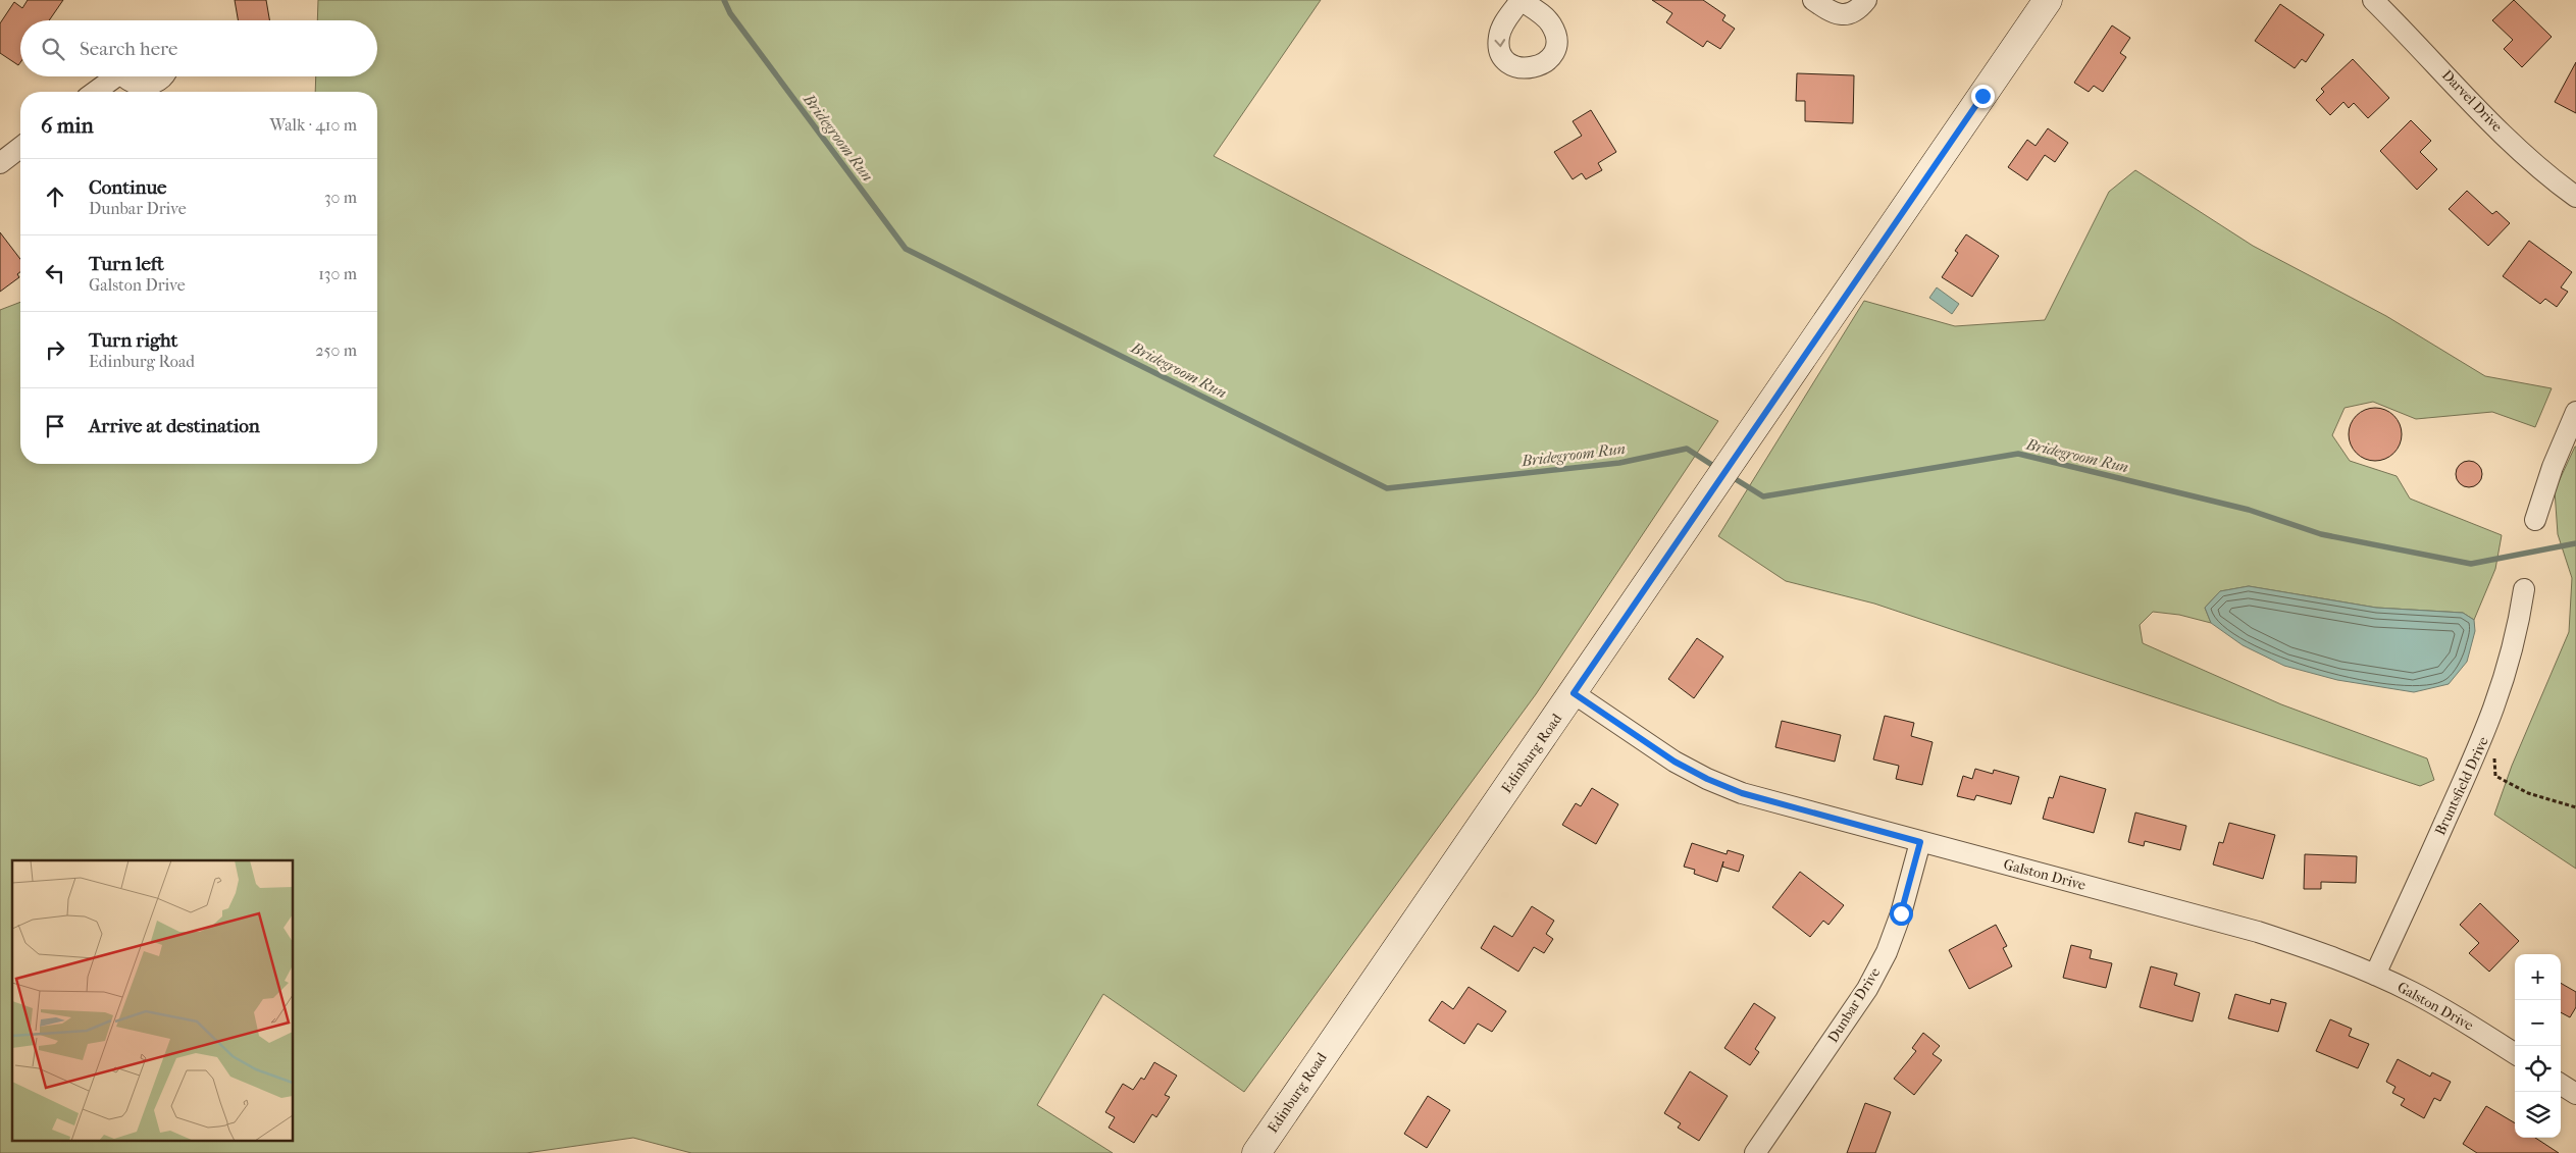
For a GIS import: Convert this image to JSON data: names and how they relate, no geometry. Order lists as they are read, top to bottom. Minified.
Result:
{"streets":{"main road":["Edinburg Road"],"street":["Darvel Drive","Bruntsfield Drive","Galston Drive","Dunbar Drive"]},"crossings":[["Edinburg Road","Galston Drive"],["Bruntsfield Drive","Galston Drive"],["Galston Drive","Dunbar Drive"]],"water":["Bridegroom Run"],"page":{"search":"Search here","heading":["6 min","Walk · 410 m"],"list":[["Continue","Dunbar Drive","30 m"],["Turn left","Galston Drive","130 m"],["Turn right","Edinburg Road","250 m"],"Arrive at destination"],"map_buttons":["+","−"]}}
